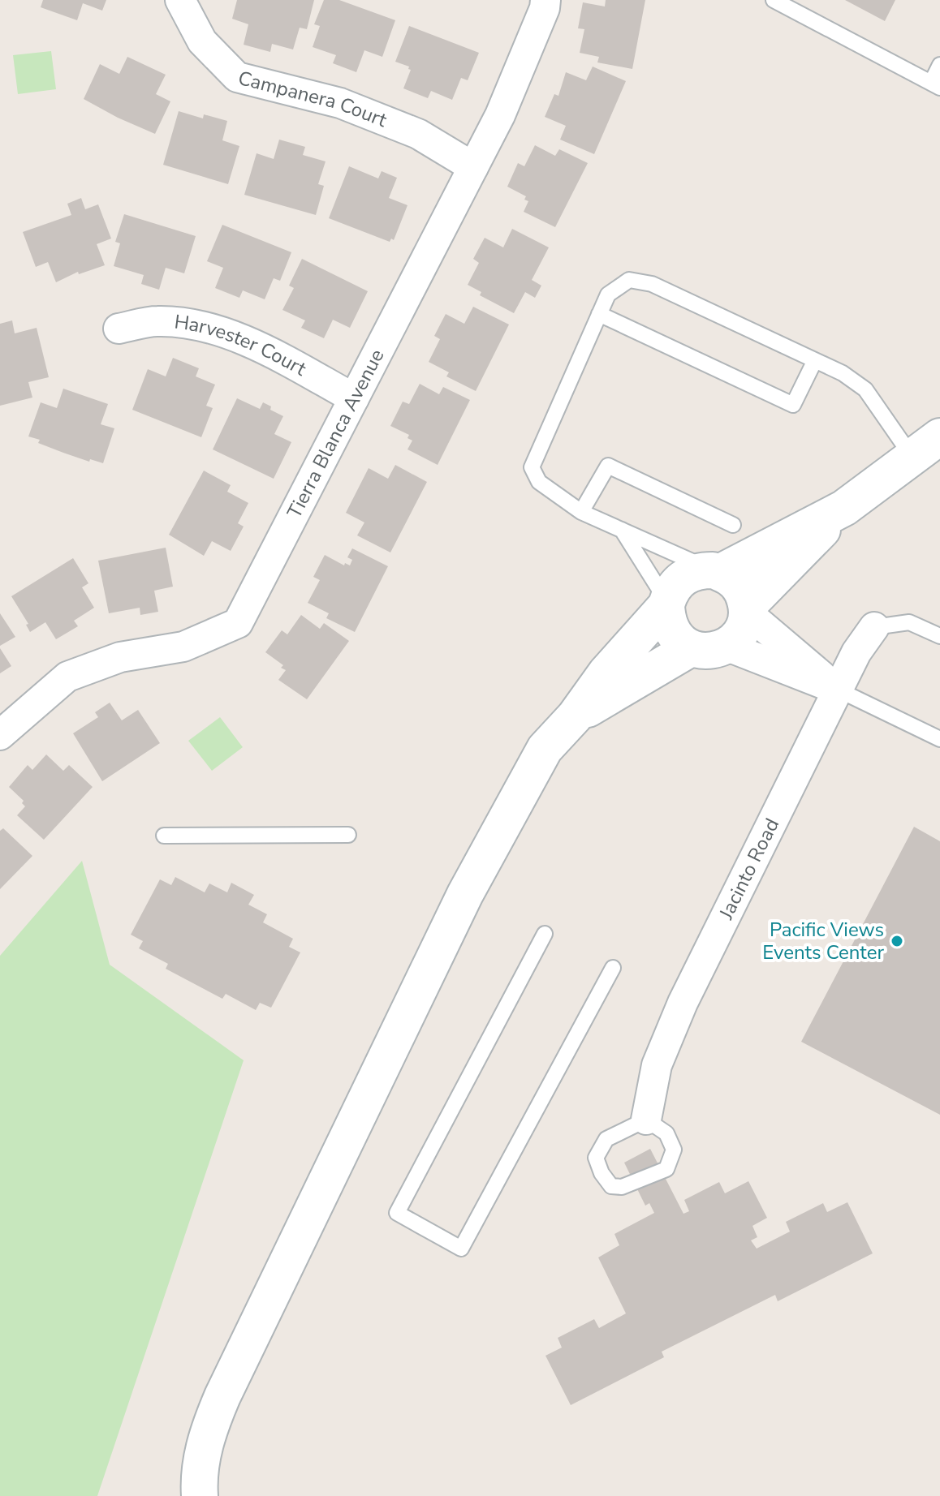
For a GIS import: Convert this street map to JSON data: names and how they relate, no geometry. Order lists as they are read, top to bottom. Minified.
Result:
{"streets":{"street":["Campanera Court","Harvester Court","Tierra Blanca Avenue","Jacinto Road"]},"crossings":[["Campanera Court","Tierra Blanca Avenue"],["Harvester Court","Tierra Blanca Avenue"]],"places":["Pacific Views Events Center"]}
